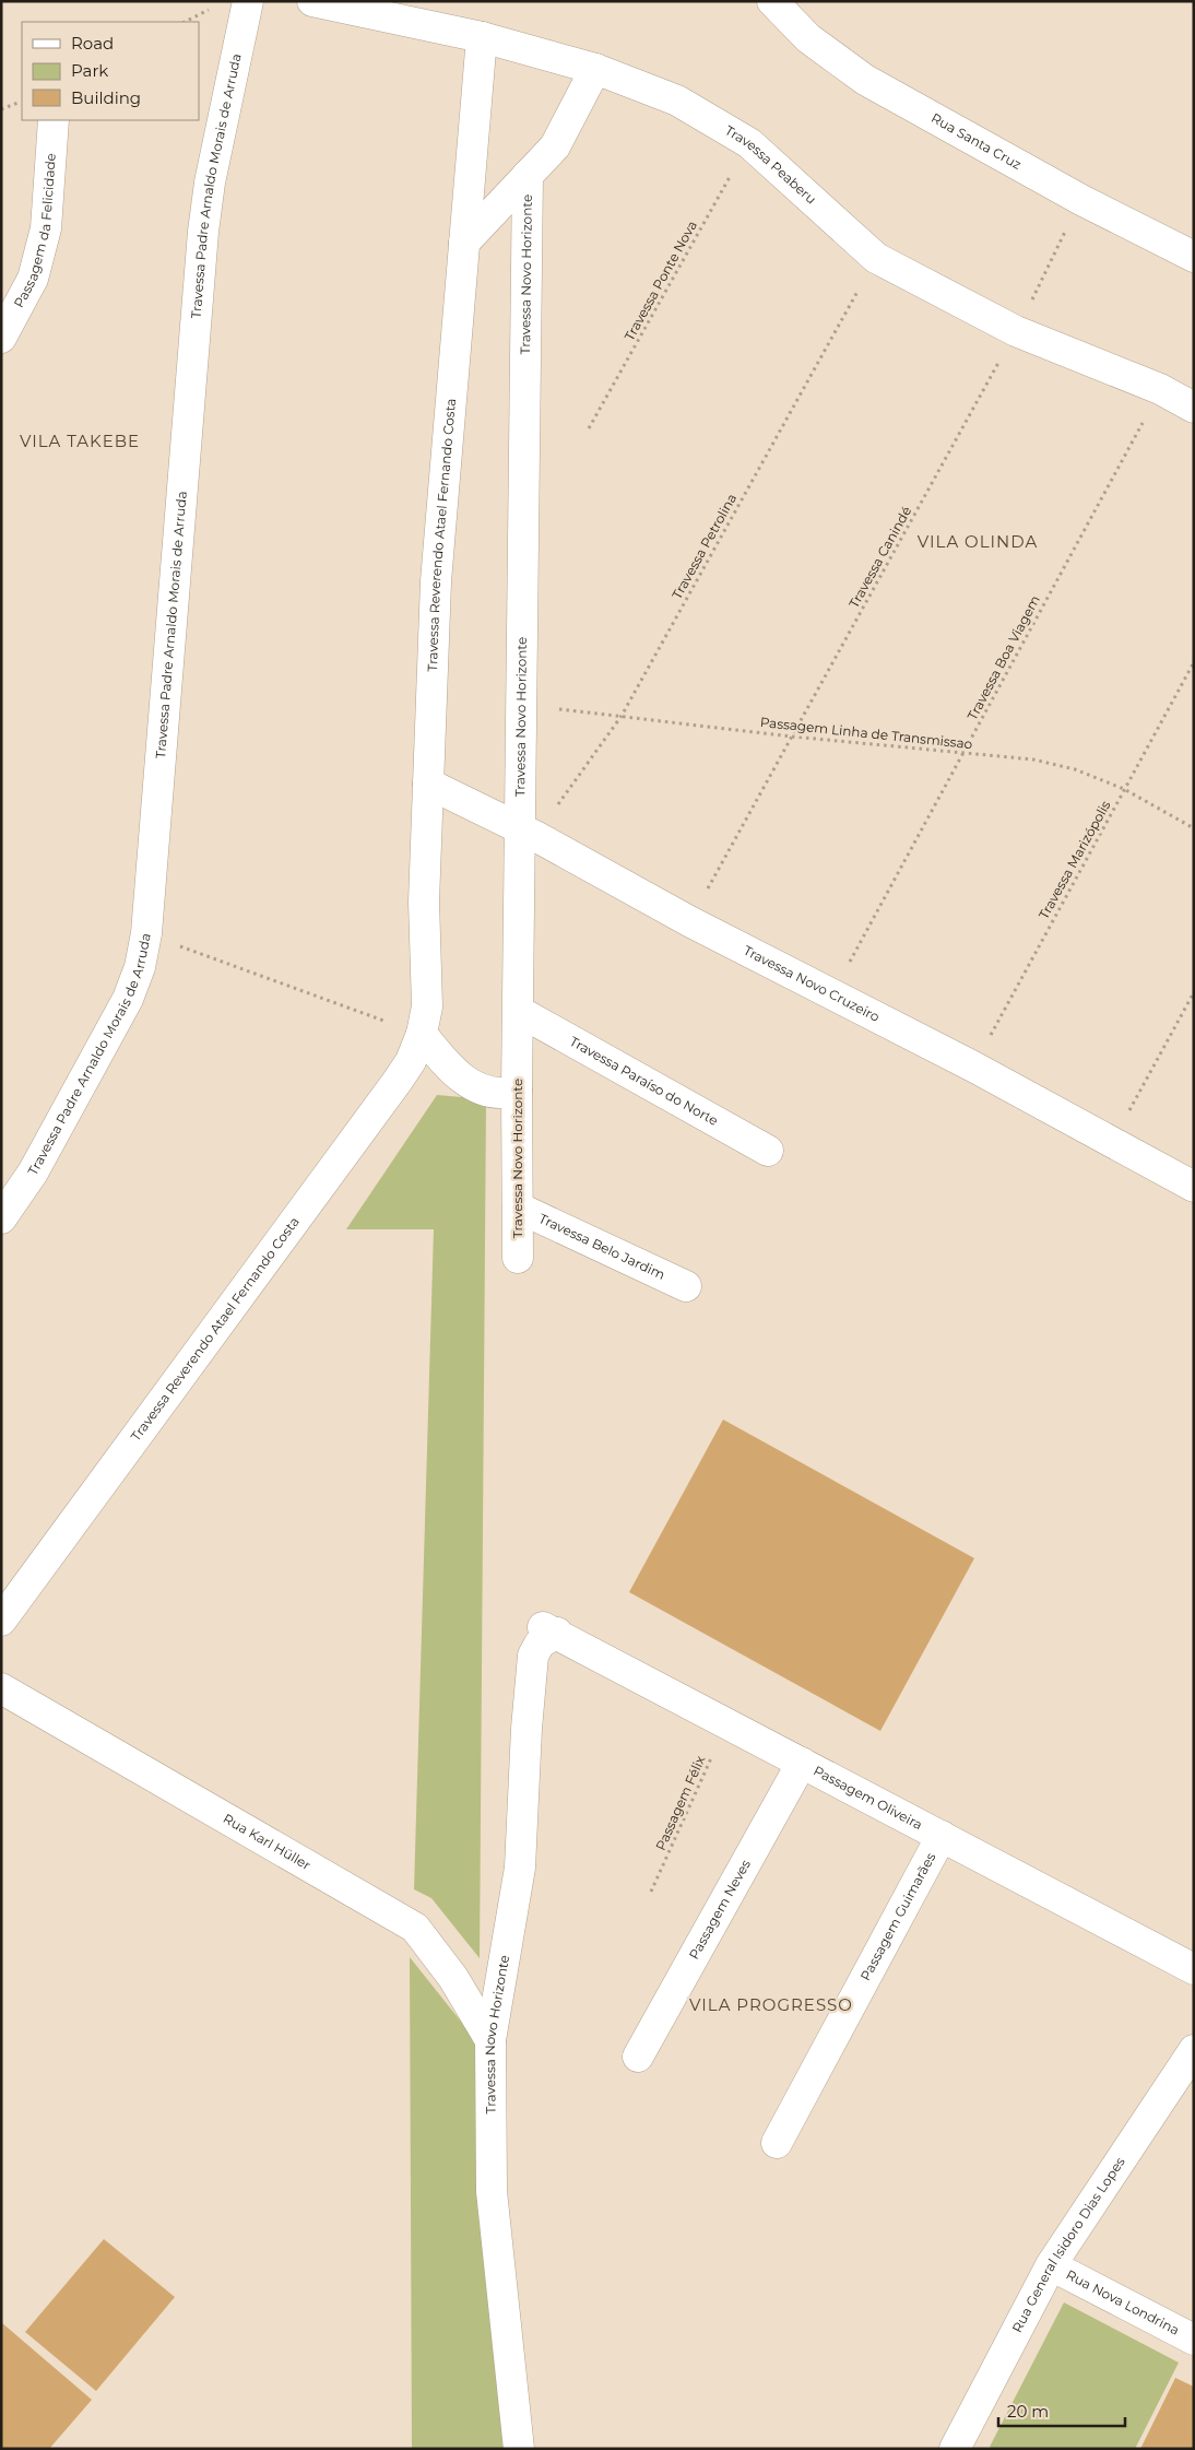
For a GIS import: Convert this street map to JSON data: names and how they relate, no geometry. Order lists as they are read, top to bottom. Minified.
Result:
{"streets":{"street":["Rua Santa Cruz","Travessa Peaberu","Travessa Padre Arnaldo Morais de Arruda","Passagem da Felicidade","Travessa Novo Horizonte","Travessa Reverendo Atael Fernando Costa","Travessa Novo Cruzeiro","Travessa Paraíso do Norte","Travessa Belo Jardim","Passagem Oliveira","Rua Karl Hüller","Passagem Neves","Passagem Guimarães","Rua General Isidoro Dias Lopes","Rua Nova Londrina"],"path":["Travessa Ponte Nova","Travessa Petrolina","Travessa Canindé","Travessa Boa Viagem","Passagem Linha de Transmissao","Travessa Marizópolis","Passagem Félix"]},"crossings":[["Rua Santa Cruz","Travessa Canindé"],["Travessa Peaberu","Travessa Ponte Nova"],["Travessa Peaberu","Travessa Reverendo Atael Fernando Costa"],["Travessa Peaberu","Travessa Petrolina"],["Travessa Peaberu","Travessa Canindé"],["Travessa Peaberu","Travessa Boa Viagem"],["Travessa Novo Horizonte","Travessa Petrolina"],["Travessa Novo Horizonte","Passagem Linha de Transmissao"],["Travessa Novo Horizonte","Travessa Novo Cruzeiro"],["Travessa Novo Horizonte","Travessa Paraíso do Norte"],["Travessa Novo Horizonte","Travessa Belo Jardim"],["Travessa Novo Horizonte","Passagem Oliveira"],["Travessa Novo Horizonte","Rua Karl Hüller"],["Travessa Reverendo Atael Fernando Costa","Travessa Novo Cruzeiro"],["Travessa Petrolina","Passagem Linha de Transmissao"],["Travessa Petrolina","Travessa Novo Cruzeiro"],["Travessa Canindé","Passagem Linha de Transmissao"],["Travessa Canindé","Travessa Novo Cruzeiro"],["Travessa Boa Viagem","Passagem Linha de Transmissao"],["Travessa Boa Viagem","Travessa Novo Cruzeiro"],["Passagem Linha de Transmissao","Travessa Marizópolis"],["Travessa Marizópolis","Travessa Novo Cruzeiro"],["Passagem Oliveira","Passagem Félix"],["Passagem Oliveira","Passagem Neves"],["Passagem Oliveira","Passagem Guimarães"],["Rua General Isidoro Dias Lopes","Rua Nova Londrina"]],"districts":["VILA TAKEBE","VILA OLINDA","VILA PROGRESSO"],"legend":["Road","Park","Building"],"scale_bar":"20 m"}
